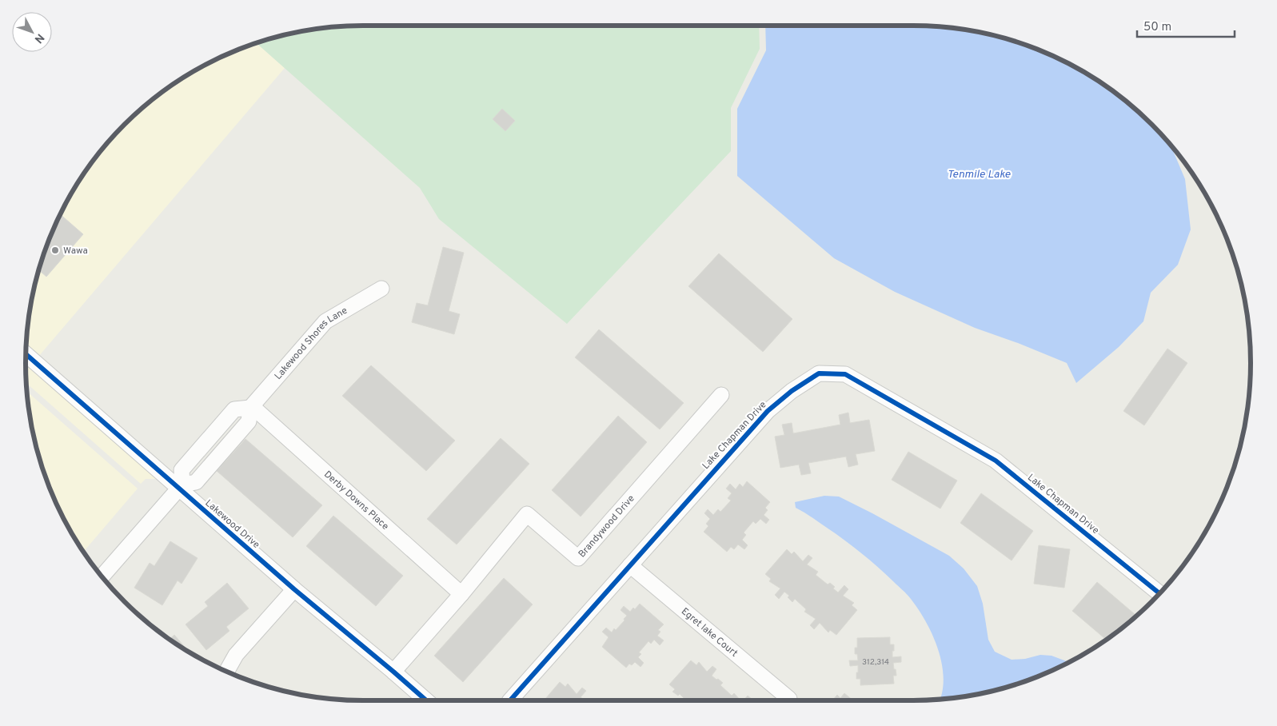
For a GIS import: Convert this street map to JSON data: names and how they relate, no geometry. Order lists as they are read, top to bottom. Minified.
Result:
{"streets":{"street":["Lakewood Shores Lane","Lake Chapman Drive","Derby Downs Place","Lakewood Drive","Brandywood Drive","Egret lake Court"]},"crossings":[["Lakewood Shores Lane","Derby Downs Place"],["Lake Chapman Drive","Egret lake Court"],["Derby Downs Place","Brandywood Drive"],["Lakewood Drive","Brandywood Drive"]],"water":["Tenmile Lake"],"places":["Wawa"],"house_numbers":["312,314"],"scale_bar":"50 m","north":"bottom right"}
